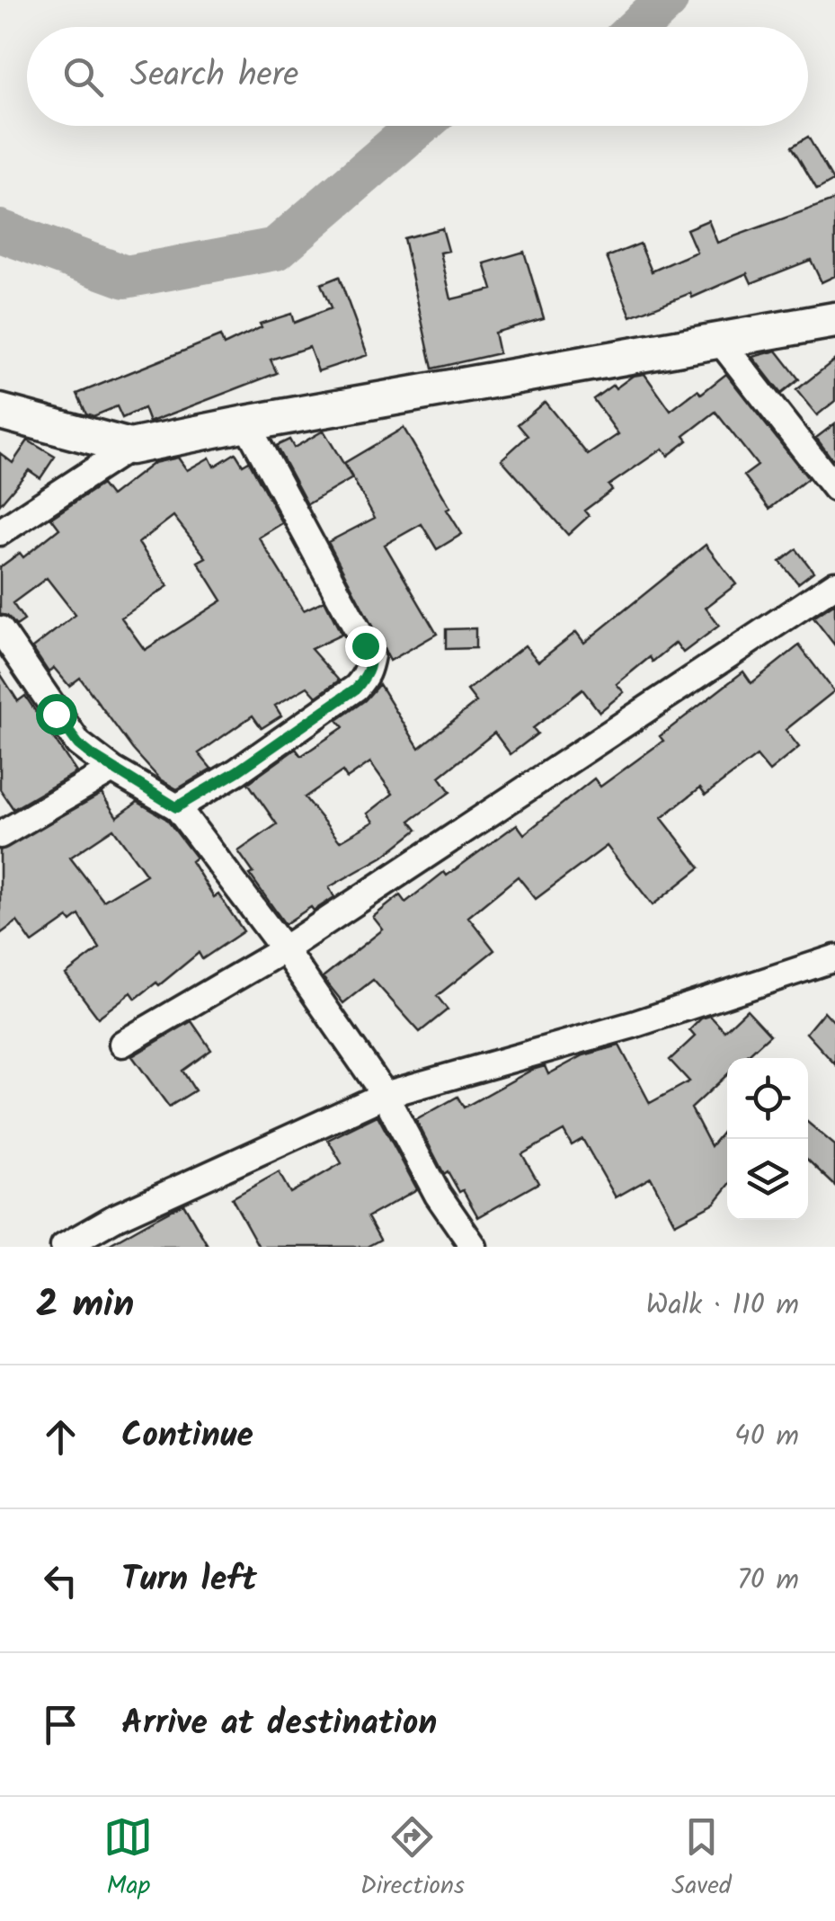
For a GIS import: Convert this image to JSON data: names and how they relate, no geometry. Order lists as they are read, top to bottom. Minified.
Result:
{"page":{"search":"Search here","heading":["2 min","Walk · 110 m"],"list":[["Continue","40 m"],["Turn left","70 m"],"Arrive at destination"],"nav":["Map","Directions","Saved"]}}
